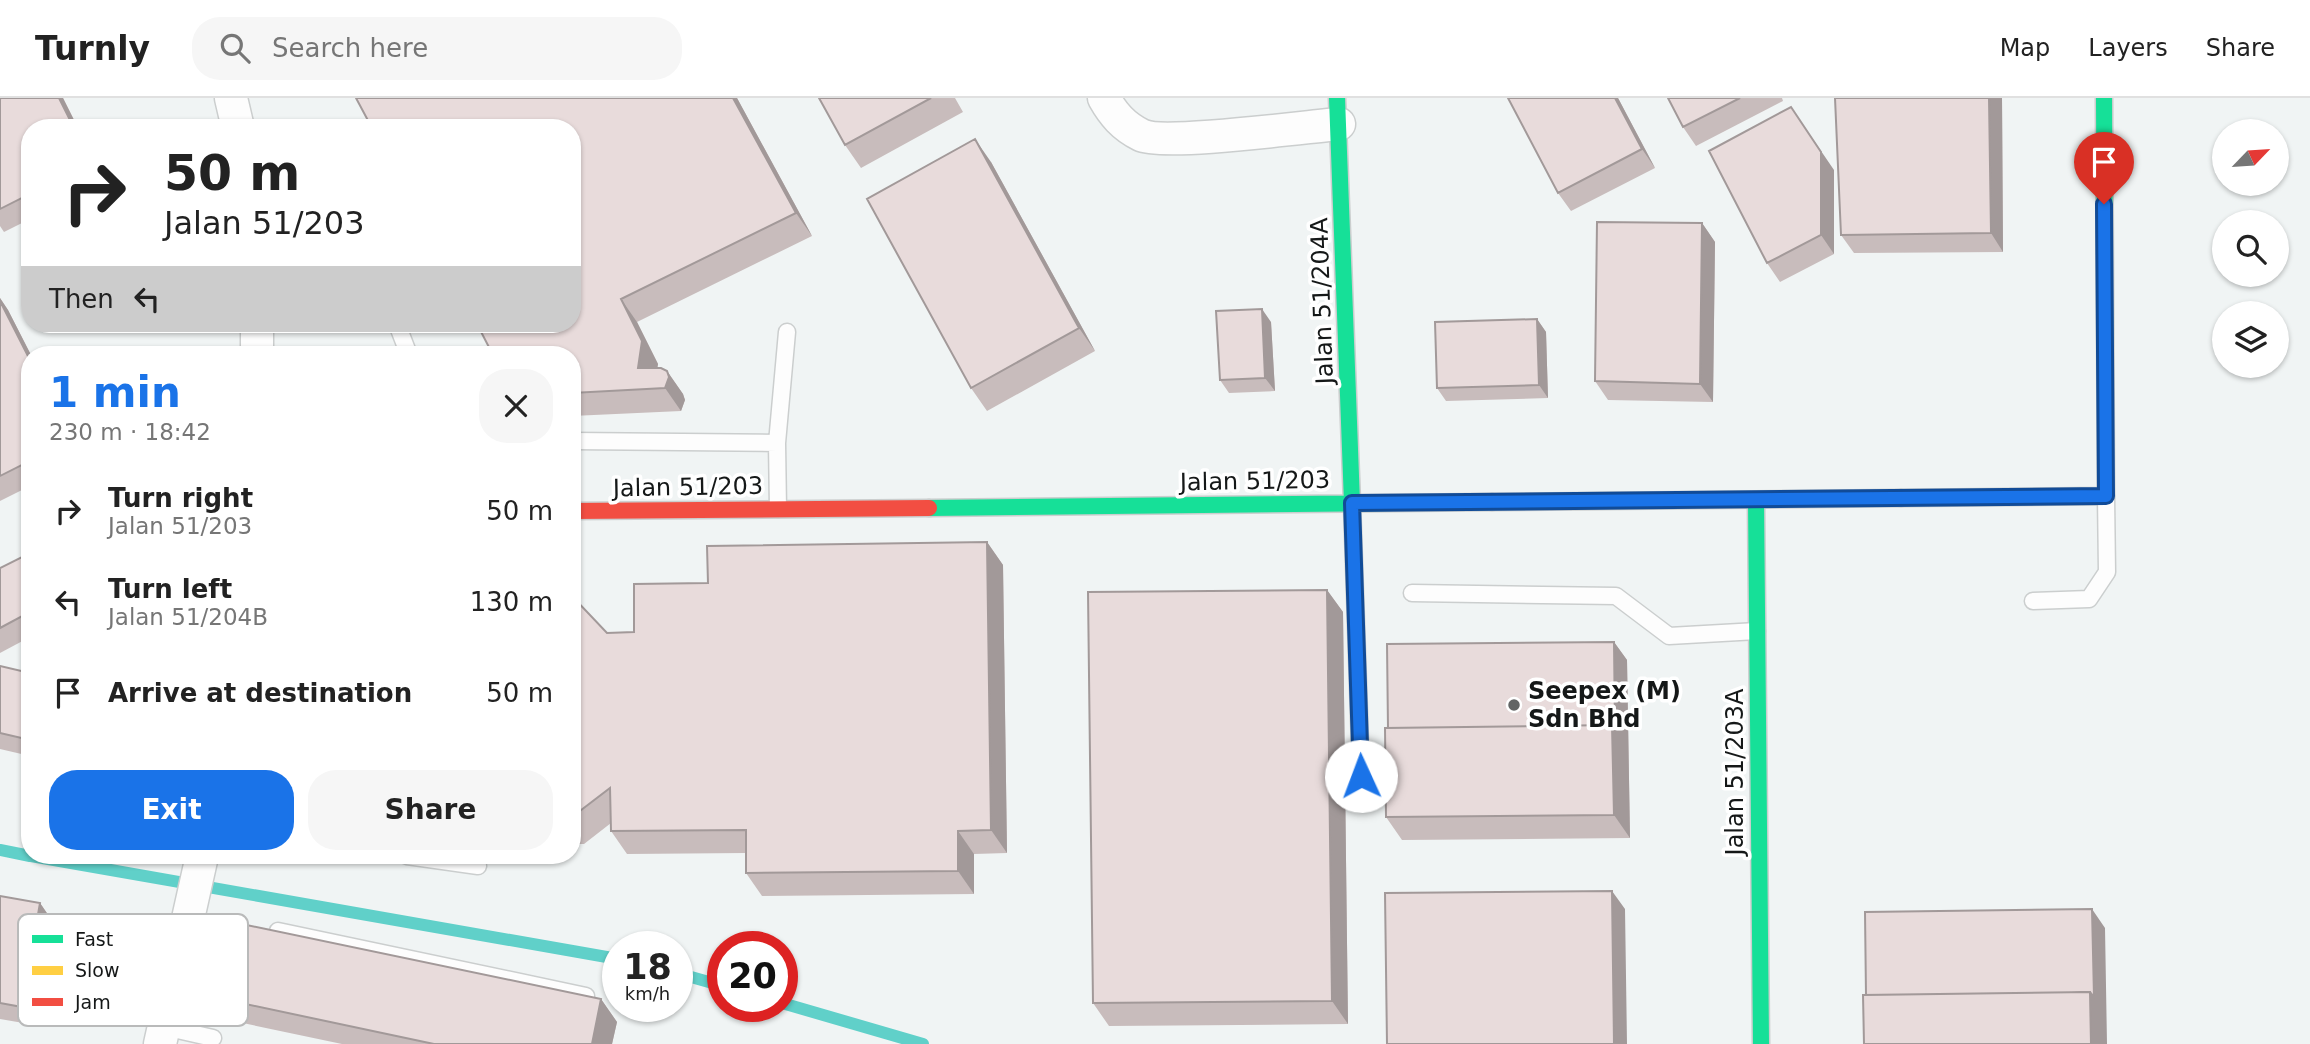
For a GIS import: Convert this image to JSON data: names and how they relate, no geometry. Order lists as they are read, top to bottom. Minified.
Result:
{"streets":{"street":["Jalan 51/204A","Jalan 51/203","Jalan 51/203A"]},"crossings":[["Jalan 51/204A","Jalan 51/203"],["Jalan 51/203","Jalan 51/203A"]],"places":["Seepex (M) Sdn Bhd"],"legend":["Fast","Slow","Jam"],"north":"top right","page":{"header":"Turnly","search":"Search here","nav":["Map","Layers","Share"],"turn":["50 m","Jalan 51/203"],"then":"Then","heading":["1 min","230 m · 18:42"],"list":[{"name":"Turn right","note":"Jalan 51/203","value":"50 m"},{"name":"Turn left","note":"Jalan 51/204B","value":"130 m"},{"name":"Arrive at destination","value":"50 m"}],"buttons":["Exit","Share"],"speed":"18 km/h","limit":"20"}}
